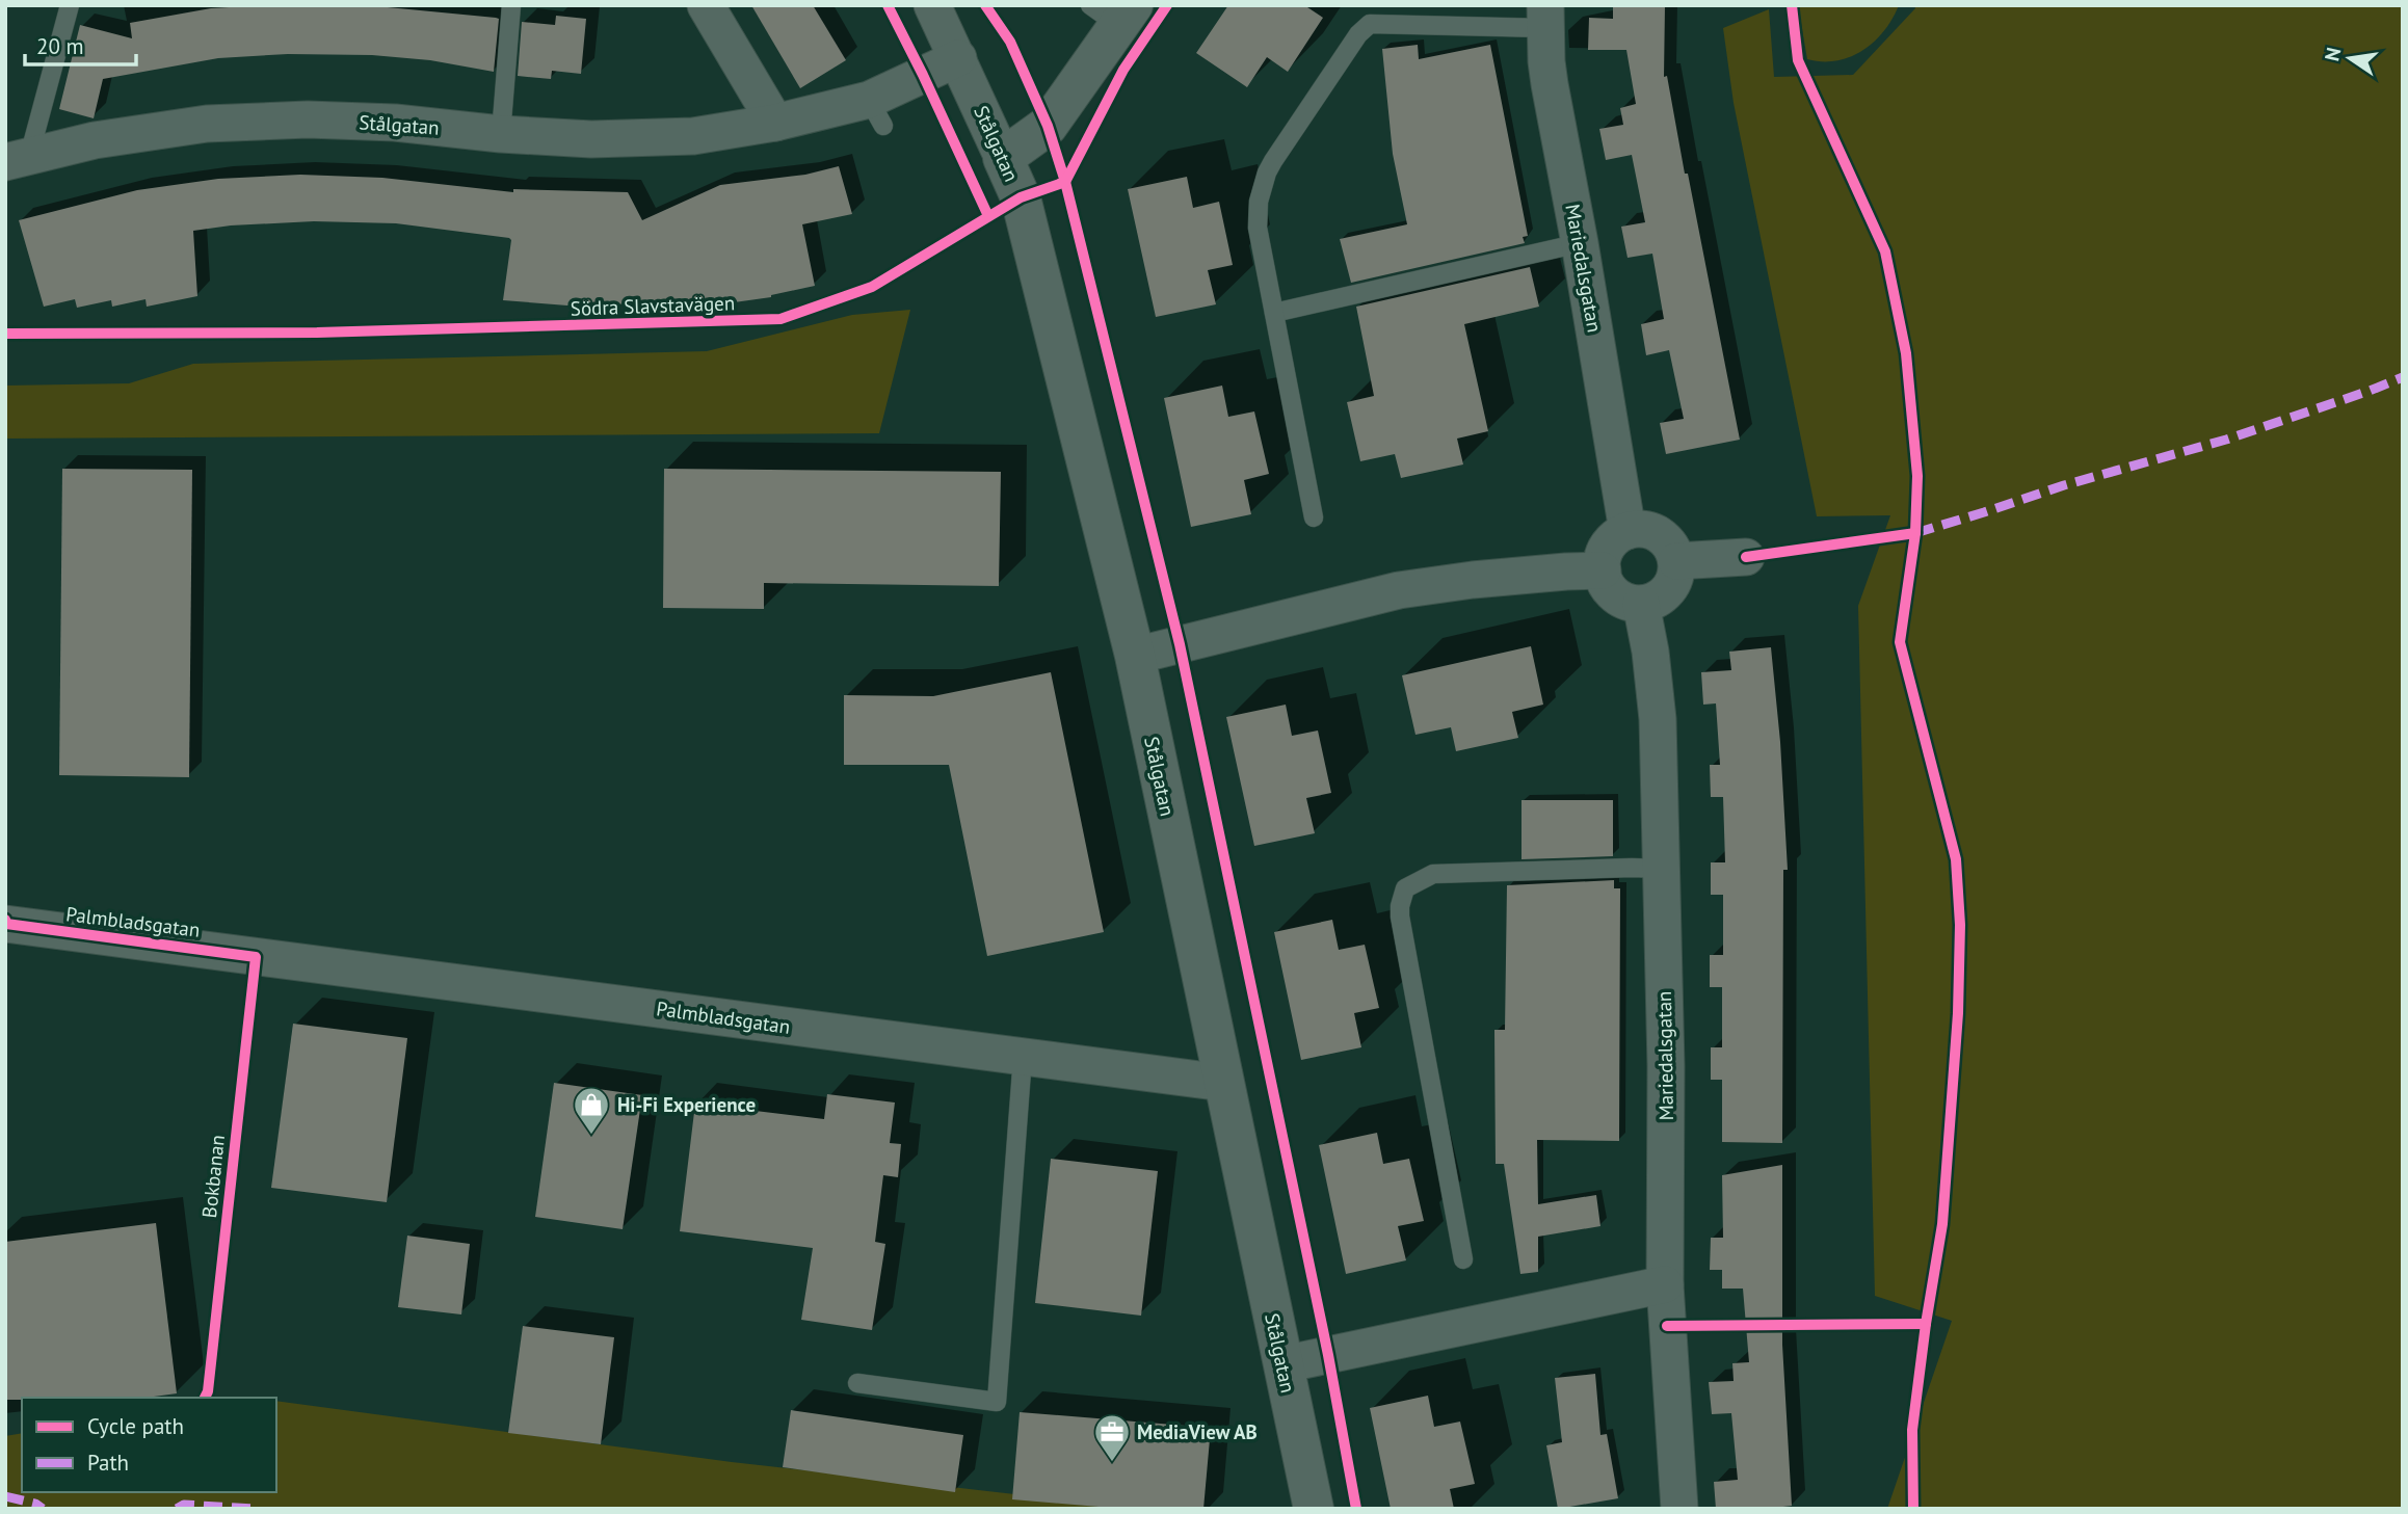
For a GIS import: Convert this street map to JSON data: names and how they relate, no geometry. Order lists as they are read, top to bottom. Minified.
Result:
{"streets":{"street":["Stålgatan","Mariedalsgatan","Palmbladsgatan"],"cycle path":["Södra Slavstavägen","Bokbanan"]},"crossings":[["Stålgatan","Palmbladsgatan"]],"places":{"shop":["Hi-Fi Experience"],"office":["MediaView AB"]},"legend":["Cycle path","Path"],"scale_bar":"20 m","north":"left"}
